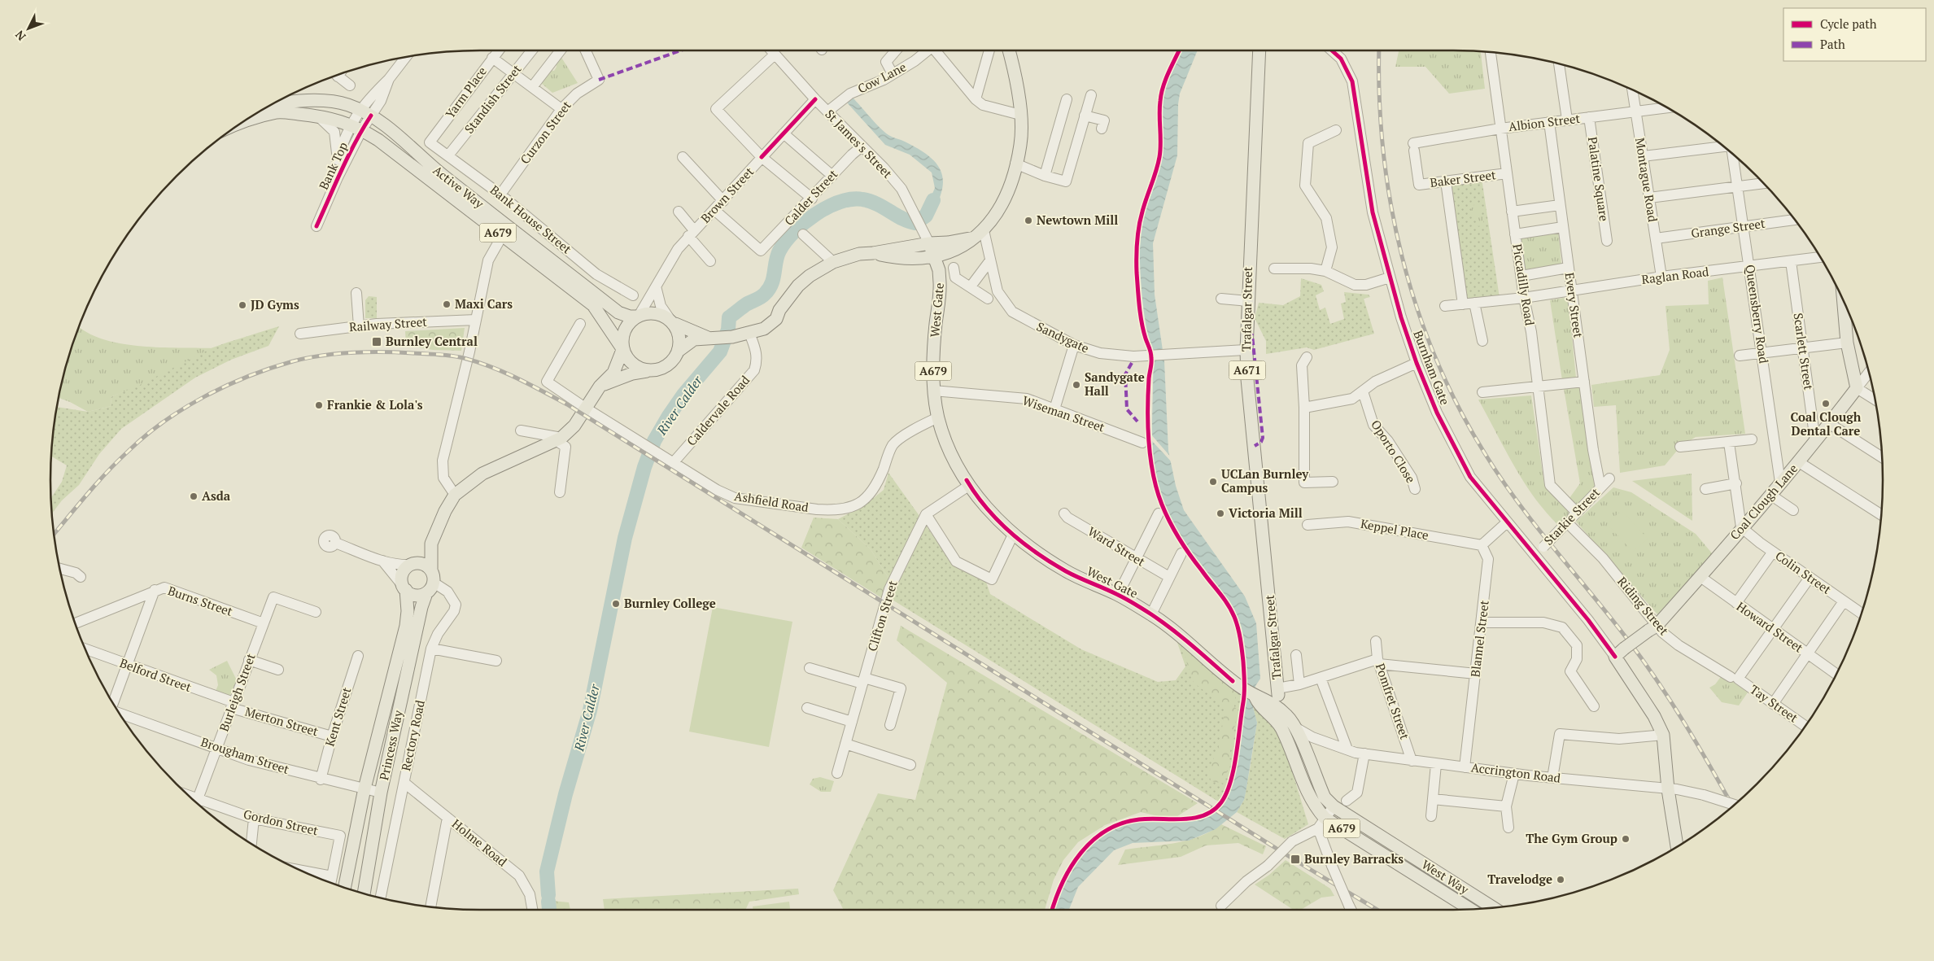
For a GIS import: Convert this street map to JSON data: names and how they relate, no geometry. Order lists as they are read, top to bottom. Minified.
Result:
{"streets":{"main road":["St James's Street","Active Way","A679","Trafalgar Street","West Gate","A671","Coal Clough Lane","Princess Way","West Way"],"street":["Cow Lane","Yarm Place","Standish Street","Albion Street","Curzon Street","Bank Top","Baker Street","Palatine Square","Montague Road","Brown Street","Calder Street","Bank House Street","Grange Street","Raglan Road","Piccadilly Road","Every Street","Queensberry Road","Railway Street","Sandygate","Scarlett Street","Burnham Gate","Caldervale Road","Wiseman Street","Oporto Close","Ashfield Road","Starkie Street","Keppel Place","Ward Street","Colin Street","Burns Street","Riding Street","Clifton Street","Howard Street","Blannel Street","Belford Street","Burleigh Street","Pomfret Street","Tay Street","Kent Street","Merton Street","Rectory Road","Brougham Street","Accrington Road","Gordon Street","Holme Road"]},"crossings":[["Cow Lane","St James's Street"],["Yarm Place","Bank House Street"],["Standish Street","Bank House Street"],["Albion Street","Baker Street"],["Albion Street","Palatine Square"],["Albion Street","Montague Road"],["Albion Street","Piccadilly Road"],["Albion Street","Every Street"],["Curzon Street","Bank House Street"],["St James's Street","Brown Street"],["St James's Street","Calder Street"],["St James's Street","West Gate"],["Bank Top","Active Way"],["Bank Top","A679"],["Baker Street","Piccadilly Road"],["Montague Road","Grange Street"],["Montague Road","Raglan Road"],["Active Way","Brown Street"],["Active Way","A679"],["Brown Street","Calder Street"],["Brown Street","A679"],["Grange Street","Queensberry Road"],["A679","Caldervale Road"],["Raglan Road","Piccadilly Road"],["Raglan Road","Every Street"],["Raglan Road","Queensberry Road"],["Raglan Road","Scarlett Street"],["Piccadilly Road","Starkie Street"],["Every Street","Starkie Street"],["Trafalgar Street","Sandygate"],["Trafalgar Street","West Way"],["West Gate","Wiseman Street"],["West Gate","Ashfield Road"],["West Gate","West Way"],["Queensberry Road","Coal Clough Lane"],["Scarlett Street","Coal Clough Lane"],["Burnham Gate","Coal Clough Lane"],["Burnham Gate","Starkie Street"],["Caldervale Road","Ashfield Road"],["Coal Clough Lane","Colin Street"],["Coal Clough Lane","Riding Street"],["Coal Clough Lane","Howard Street"],["Starkie Street","Riding Street"],["Keppel Place","Blannel Street"],["Burns Street","Burleigh Street"],["Riding Street","Tay Street"],["Blannel Street","Accrington Road"],["Belford Street","Burleigh Street"],["Belford Street","Merton Street"],["Burleigh Street","Merton Street"],["Burleigh Street","Brougham Street"],["Burleigh Street","Gordon Street"],["Pomfret Street","Accrington Road"],["Kent Street","Merton Street"],["Kent Street","Brougham Street"],["Rectory Road","Princess Way"],["Rectory Road","Holme Road"],["Princess Way","Brougham Street"],["Accrington Road","West Way"]],"water":["River Calder"],"places":{"other":["Newtown Mill","Maxi Cars","JD Gyms","Sandygate Hall","Coal Clough Dental Care","Frankie & Lola's","UCLan Burnley Campus","Asda","Victoria Mill","Burnley College","The Gym Group","Travelodge"],"transit":["Burnley Central","Burnley Barracks"]},"legend":["Cycle path","Path"],"north":"bottom left"}
